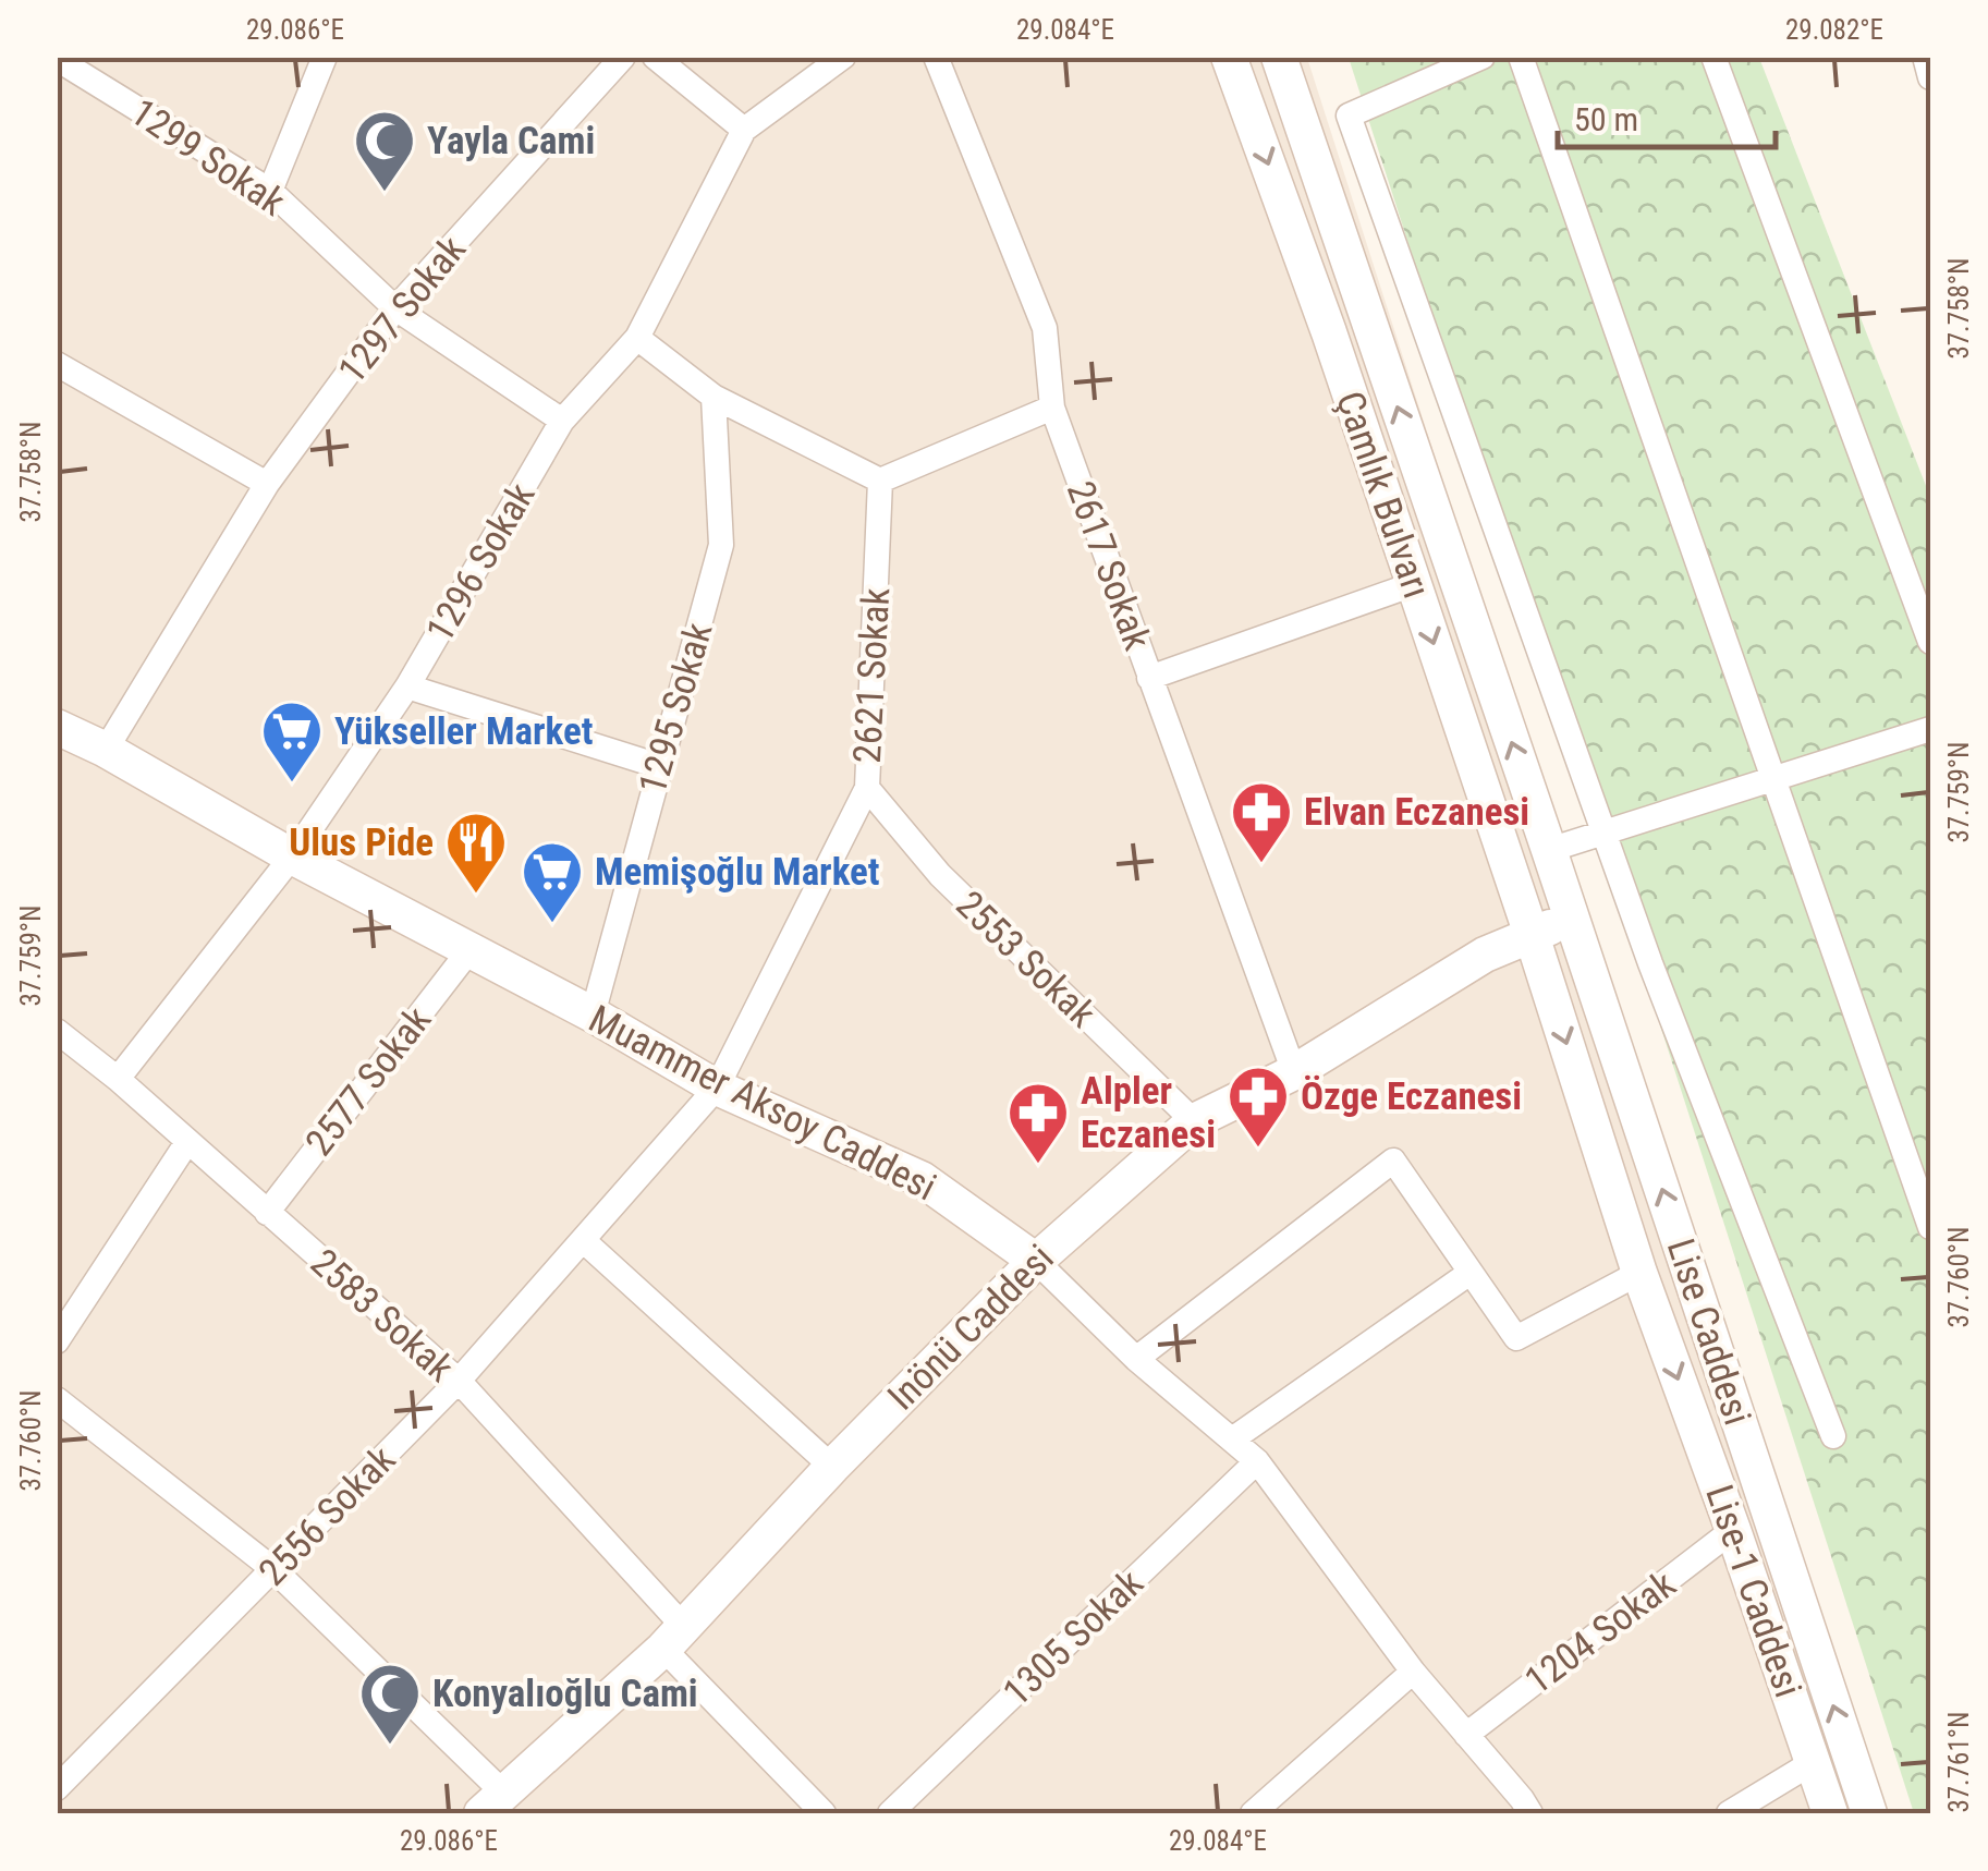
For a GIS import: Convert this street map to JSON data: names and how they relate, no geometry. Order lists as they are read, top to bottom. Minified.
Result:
{"streets":{"main road":["Çamlık Bulvarı","Muammer Aksoy Caddesi","Inönü Caddesi","Lise Caddesi","Lise-1 Caddesi"],"street":["1299 Sokak","1297 Sokak","1296 Sokak","2617 Sokak","2621 Sokak","1295 Sokak","2553 Sokak","2577 Sokak","2583 Sokak","2556 Sokak","1204 Sokak","1305 Sokak"]},"crossings":[["1299 Sokak","1297 Sokak"],["1299 Sokak","1296 Sokak"],["1297 Sokak","Muammer Aksoy Caddesi"],["Çamlık Bulvarı","Inönü Caddesi"],["Çamlık Bulvarı","Lise Caddesi"],["Çamlık Bulvarı","Lise-1 Caddesi"],["1296 Sokak","Muammer Aksoy Caddesi"],["1296 Sokak","2583 Sokak"],["2617 Sokak","Inönü Caddesi"],["2621 Sokak","2553 Sokak"],["2621 Sokak","Muammer Aksoy Caddesi"],["2621 Sokak","2556 Sokak"],["1295 Sokak","Muammer Aksoy Caddesi"],["2553 Sokak","Inönü Caddesi"],["2577 Sokak","Muammer Aksoy Caddesi"],["2577 Sokak","2583 Sokak"],["Muammer Aksoy Caddesi","Inönü Caddesi"],["Muammer Aksoy Caddesi","2556 Sokak"],["Muammer Aksoy Caddesi","1204 Sokak"],["Muammer Aksoy Caddesi","1305 Sokak"],["2583 Sokak","Inönü Caddesi"],["2583 Sokak","2556 Sokak"],["Inönü Caddesi","Lise Caddesi"],["Inönü Caddesi","Lise-1 Caddesi"],["Lise-1 Caddesi","1204 Sokak"]],"one_way":["Lise Caddesi","Lise-1 Caddesi"],"places":{"mosque":["Yayla Cami","Konyalıoğlu Cami"],"supermarket":["Yükseller Market","Memişoğlu Market"],"pharmacy":["Elvan Eczanesi","Özge Eczanesi","Alpler Eczanesi"],"restaurant":["Ulus Pide"]},"scale_bar":"50 m","coordinates":["29.086°E","29.084°E","29.082°E","37.758°N","37.759°N","37.760°N","37.761°N"]}
